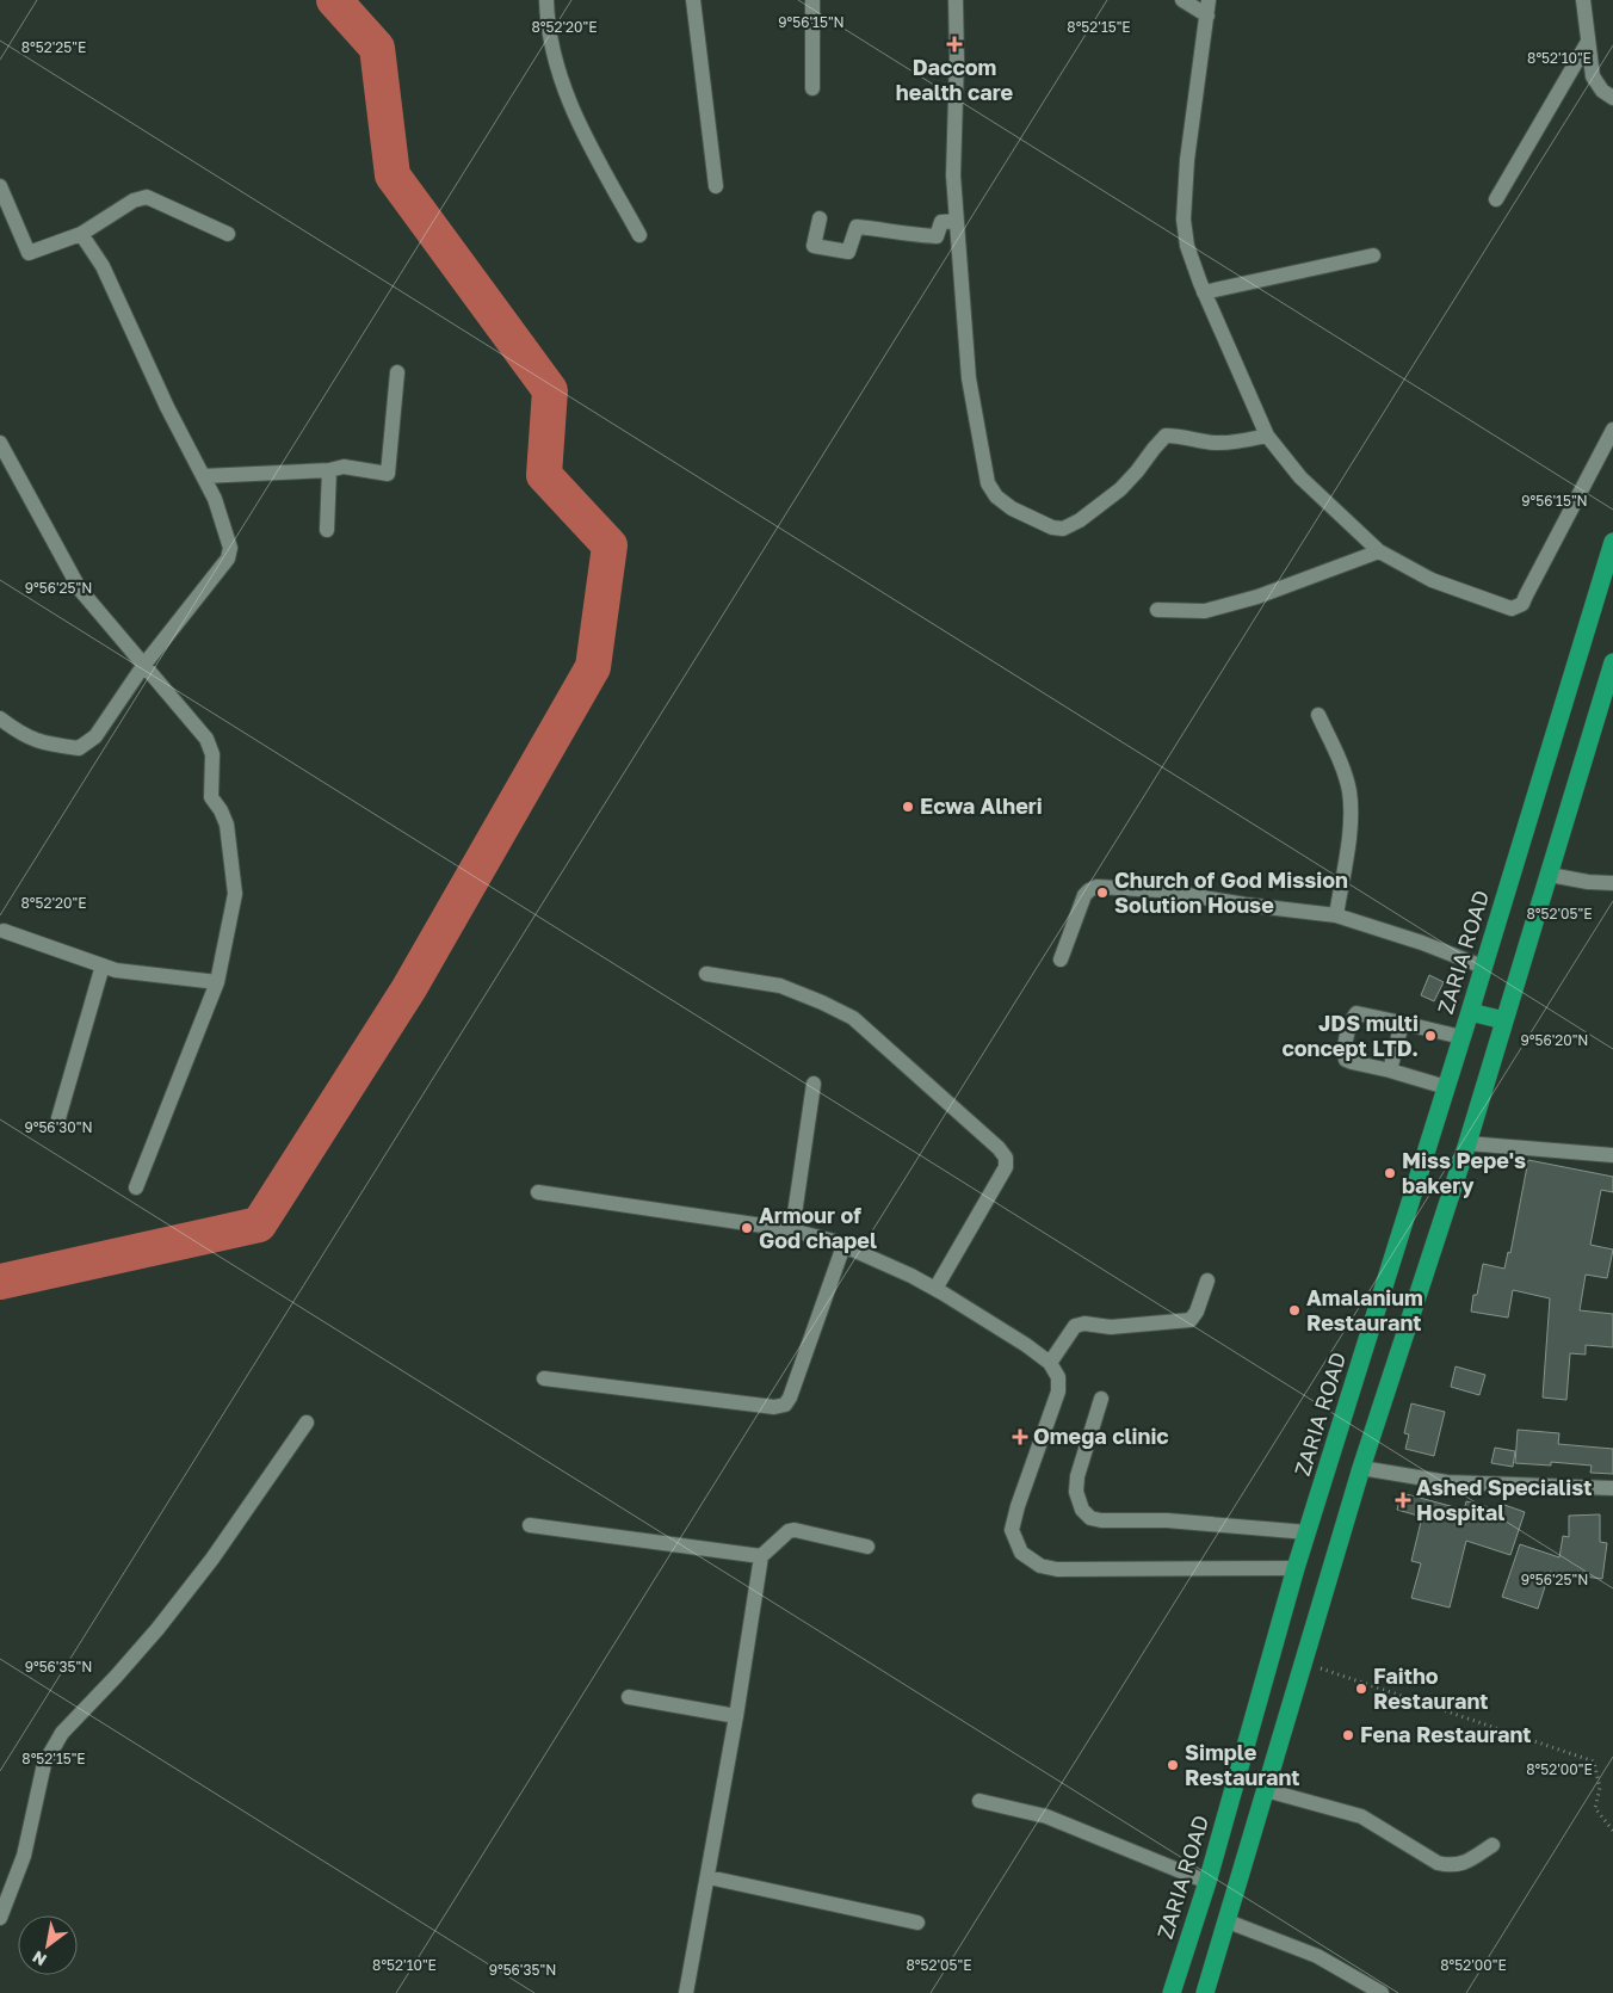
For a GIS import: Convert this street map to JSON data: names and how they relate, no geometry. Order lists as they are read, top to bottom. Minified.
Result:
{"streets":{"highway":["ZARIA ROAD"]},"places":{"health":["Daccom health care","Omega clinic","Ashed Specialist Hospital"],"other":["Ecwa Alheri","Church of God Mission Solution House","JDS multi concept LTD.","Miss Pepe's bakery","Armour of God chapel","Amalanium Restaurant","Faitho Restaurant","Fena Restaurant","Simple Restaurant"]},"north":"bottom left","coordinates":["9°56'15\"N","8°52'20\"E","8°52'15\"E","8°52'25\"E","8°52'10\"E","9°56'25\"N","8°52'05\"E","9°56'20\"N","9°56'30\"N","9°56'35\"N","8°52'00\"E"]}
